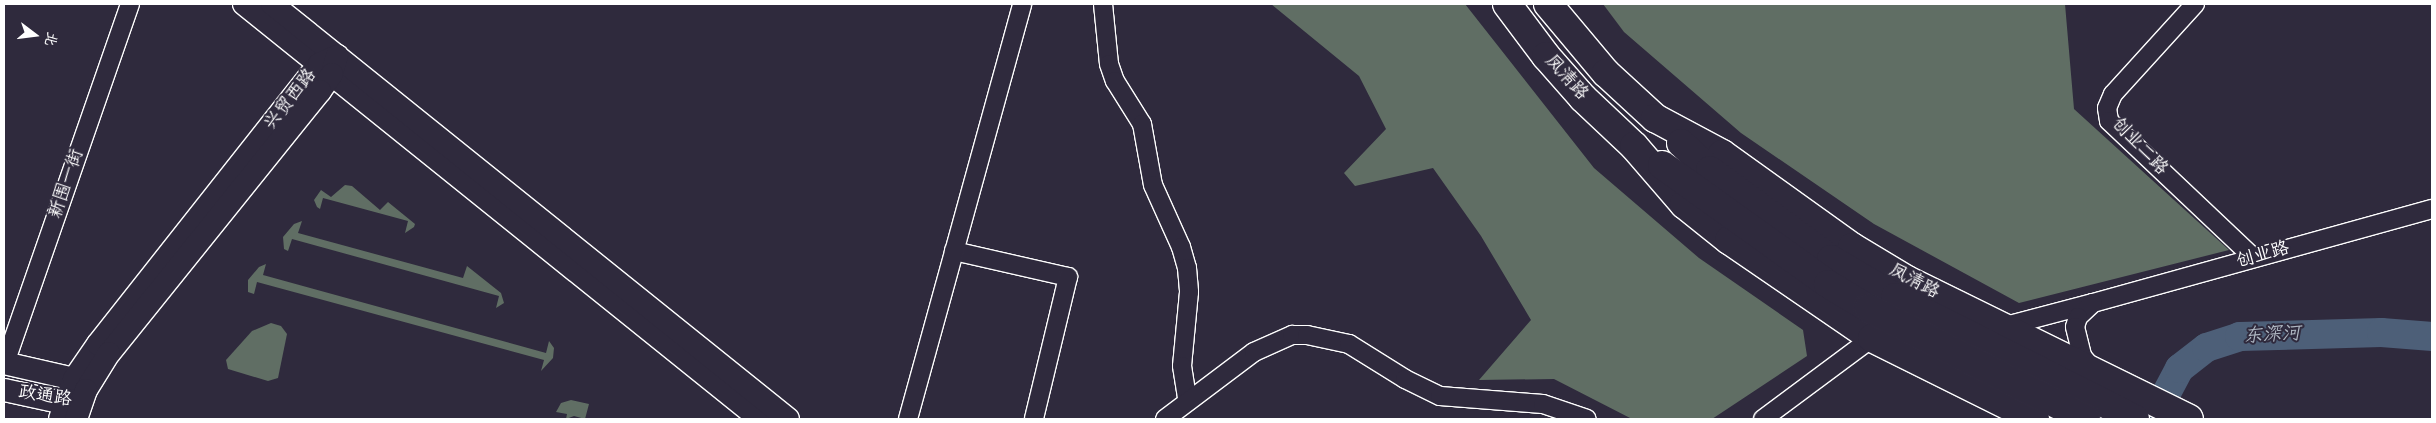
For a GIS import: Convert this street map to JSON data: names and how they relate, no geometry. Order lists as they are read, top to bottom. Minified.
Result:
{"streets":{"main road":["凤清路"],"street":["兴贸西路","创业二路","新围一街","创业路","政通路"]},"crossings":[["凤清路","创业路"],["兴贸西路","政通路"],["创业二路","创业路"],["新围一街","政通路"]],"water":["东深河"],"north":"right"}
